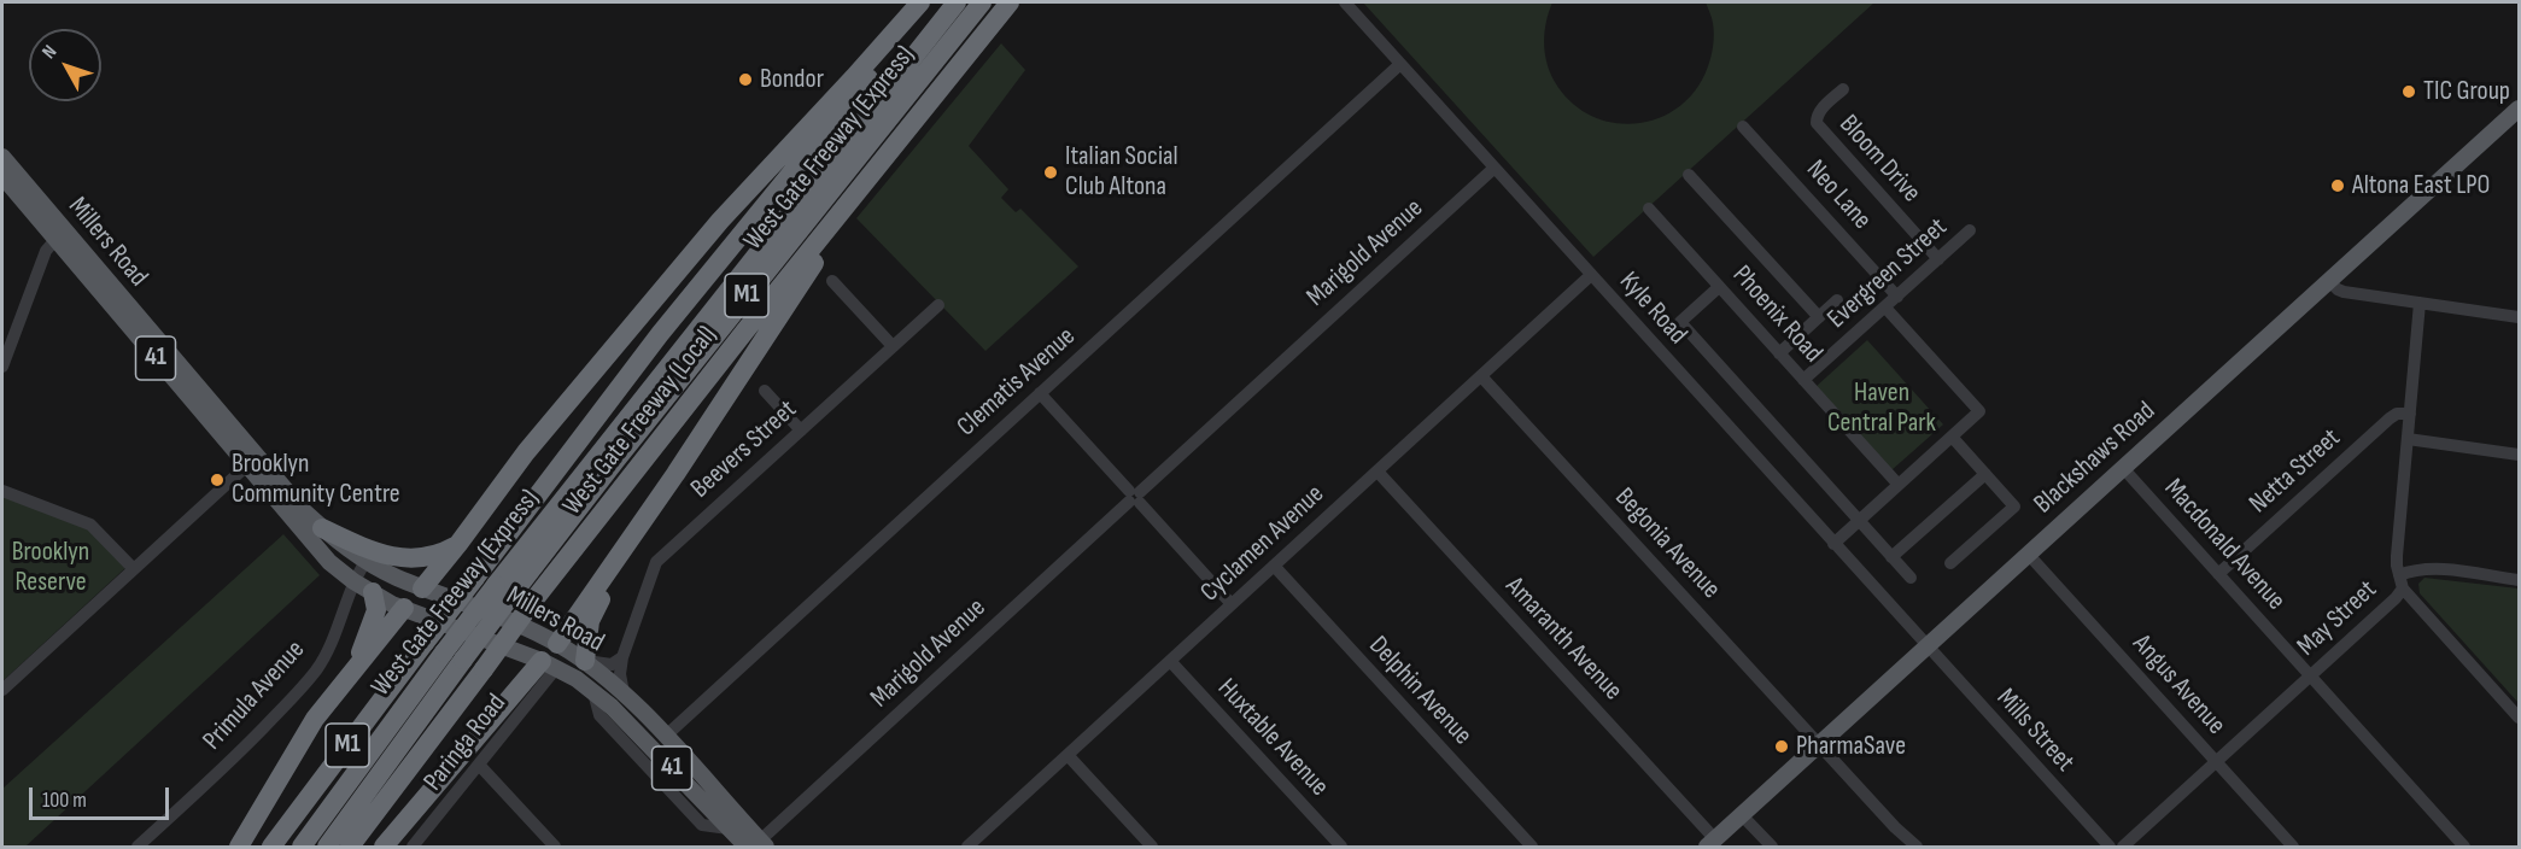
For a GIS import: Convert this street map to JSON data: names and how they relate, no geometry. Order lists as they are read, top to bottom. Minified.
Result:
{"streets":{"highway":["West Gate Freeway (Express)","M1","West Gate Freeway (Local)"],"main road":["Millers Road","41","Blackshaws Road"],"street":["Bloom Drive","Neo Lane","Marigold Avenue","Evergreen Street","Kyle Road","Phoenix Road","Clematis Avenue","Beevers Street","Netta Street","Cyclamen Avenue","Begonia Avenue","Macdonald Avenue","May Street","Amaranth Avenue","Angus Avenue","Delphin Avenue","Primula Avenue","Mills Street","Huxtable Avenue","Paringa Road"]},"crossings":[["Bloom Drive","Evergreen Street"],["Neo Lane","Evergreen Street"],["Millers Road","Marigold Avenue"],["Millers Road","Clematis Avenue"],["Millers Road","Beevers Street"],["Millers Road","Primula Avenue"],["Millers Road","Paringa Road"],["Marigold Avenue","Kyle Road"],["Evergreen Street","Phoenix Road"],["Kyle Road","Clematis Avenue"],["Kyle Road","Blackshaws Road"],["Kyle Road","Cyclamen Avenue"],["Kyle Road","Mills Street"],["Blackshaws Road","Begonia Avenue"],["Blackshaws Road","Macdonald Avenue"],["Blackshaws Road","Amaranth Avenue"],["Blackshaws Road","Angus Avenue"],["Blackshaws Road","Mills Street"],["Netta Street","Macdonald Avenue"],["Netta Street","May Street"],["Cyclamen Avenue","Begonia Avenue"],["Cyclamen Avenue","Amaranth Avenue"],["Cyclamen Avenue","Delphin Avenue"],["Cyclamen Avenue","Huxtable Avenue"],["Macdonald Avenue","May Street"],["May Street","Angus Avenue"]],"parks":["Haven Central Park","Brooklyn Reserve"],"places":["Bondor","TIC Group","Italian Social Club Altona","Altona East LPO","Brooklyn Community Centre","PharmaSave"],"scale_bar":"100 m","north":"top left"}
